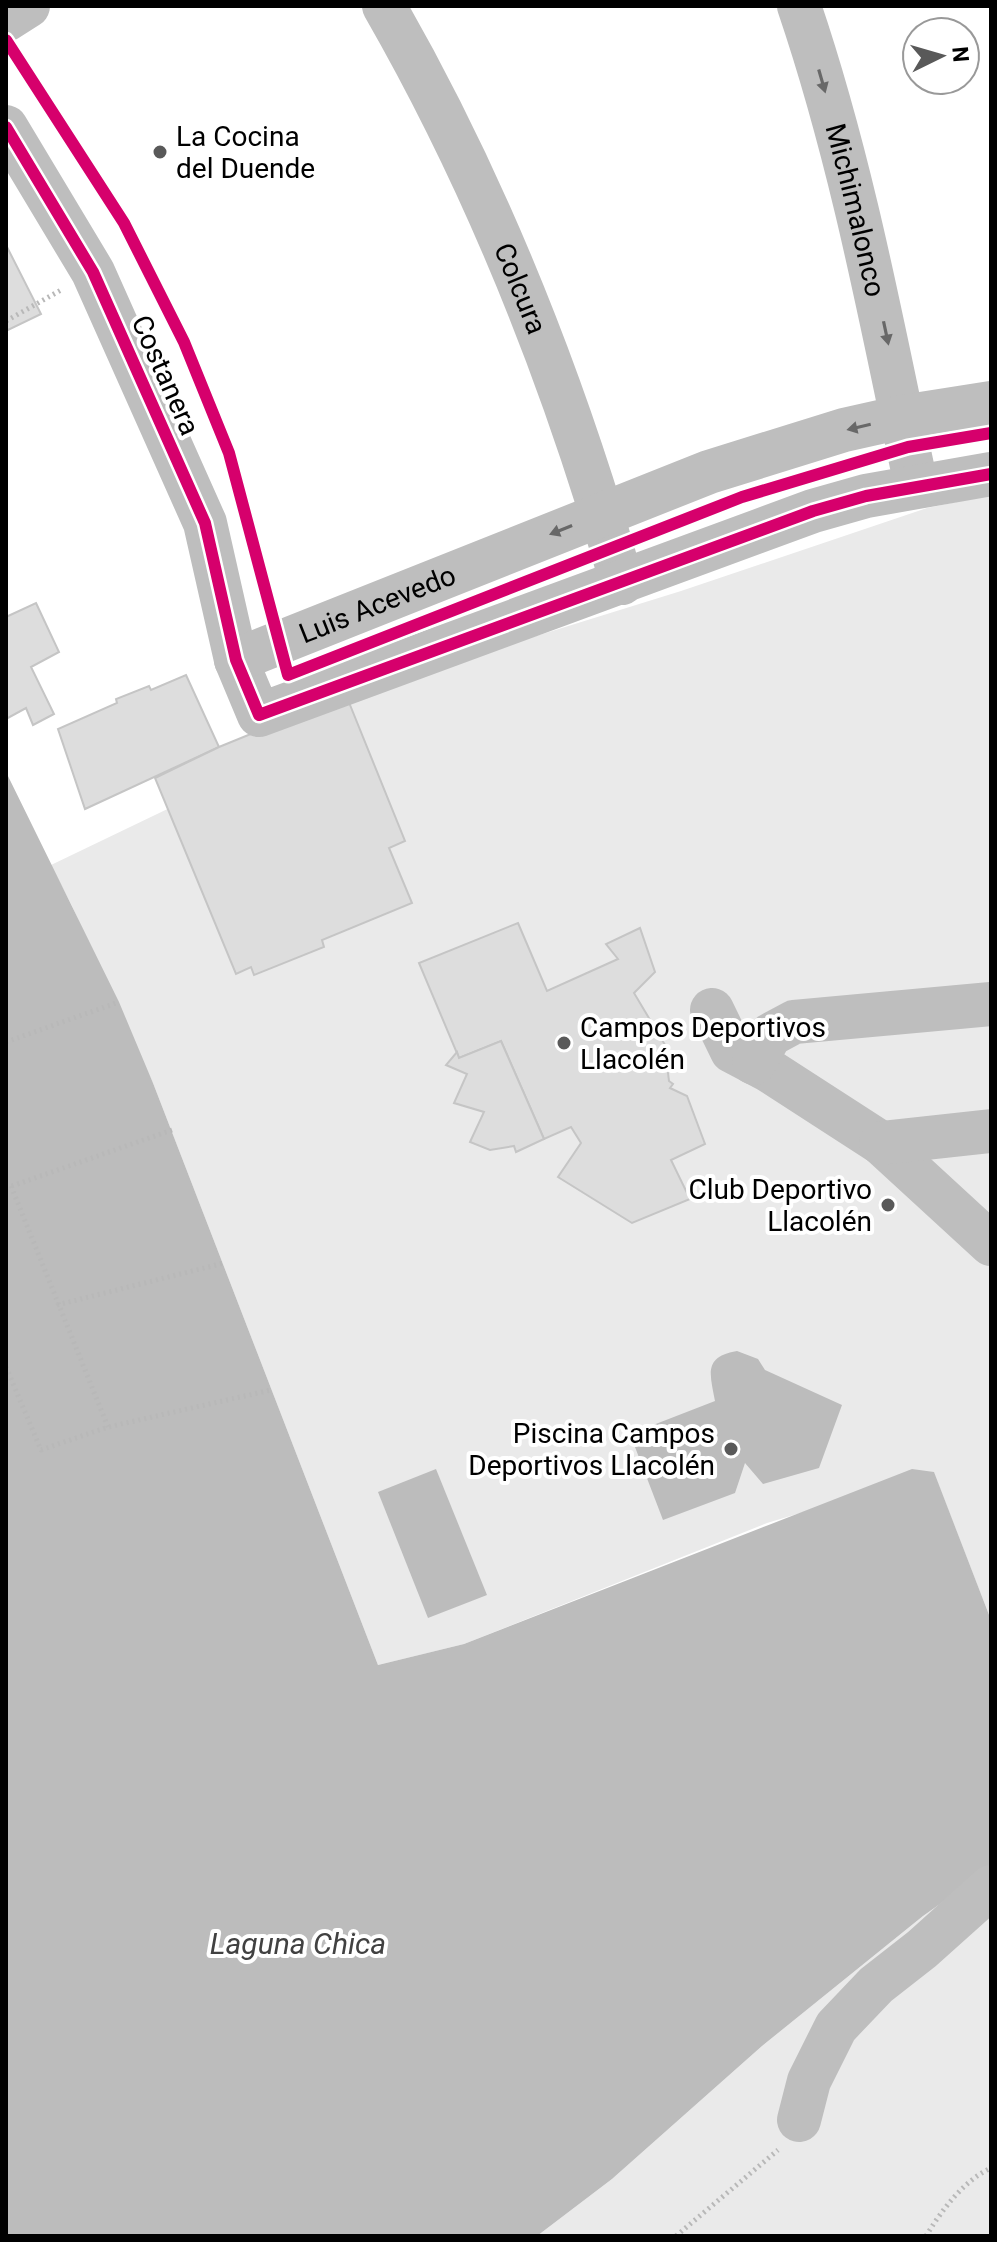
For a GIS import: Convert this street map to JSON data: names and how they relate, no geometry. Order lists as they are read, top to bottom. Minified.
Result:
{"streets":{"street":["Michimalonco","Colcura","Costanera","Luis Acevedo"]},"crossings":[["Michimalonco","Luis Acevedo"],["Colcura","Luis Acevedo"],["Costanera","Luis Acevedo"]],"one_way":["Michimalonco"],"water":["Laguna Chica"],"places":["La Cocina del Duende","Campos Deportivos Llacolén","Club Deportivo Llacolén","Piscina Campos Deportivos Llacolén"],"north":"right"}
